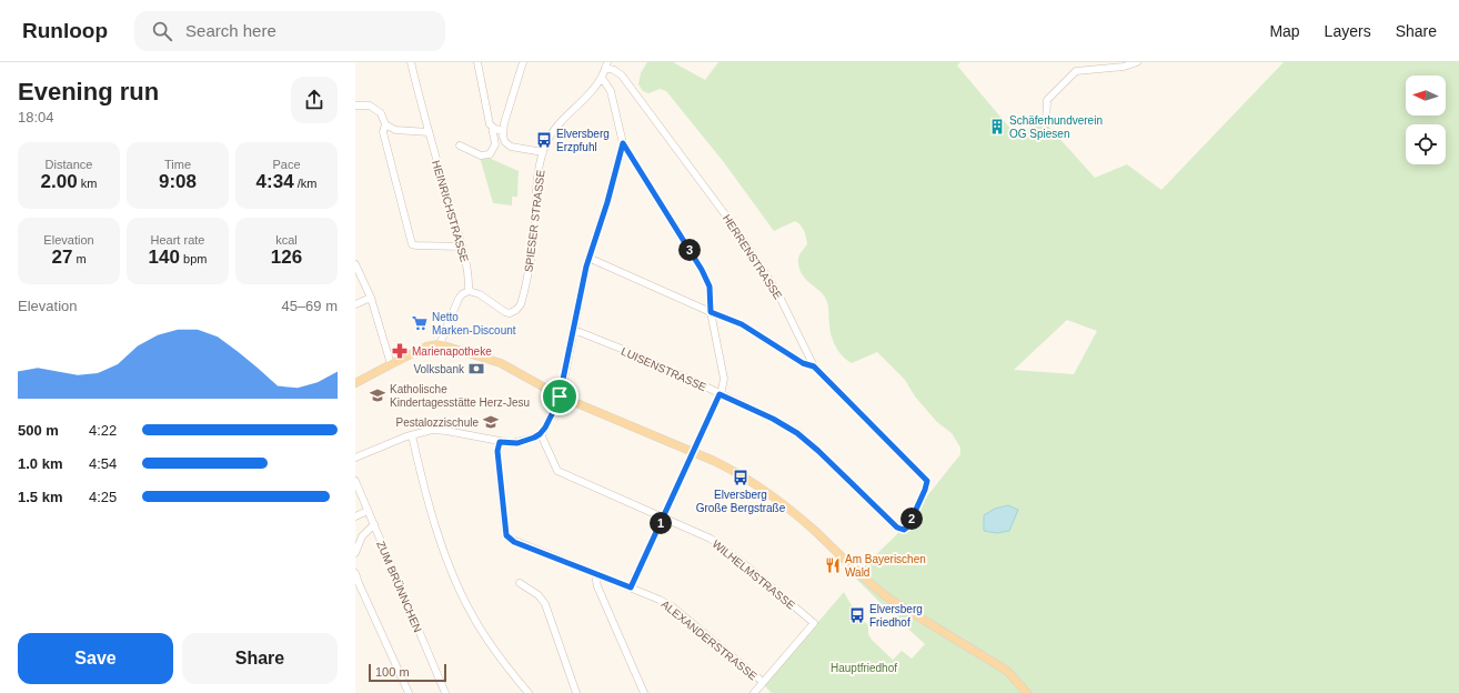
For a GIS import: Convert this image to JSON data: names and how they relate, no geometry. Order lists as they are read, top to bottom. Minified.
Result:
{"streets":{"street":["HEINRICHSTRASSE","SPIESER STRASSE","HERRENSTRASSE","LUISENSTRASSE","WILHELMSTRASSE","ZUM BRÜNNCHEN","ALEXANDERSTRASSE"]},"crossings":[["HEINRICHSTRASSE","SPIESER STRASSE"],["SPIESER STRASSE","HERRENSTRASSE"],["HERRENSTRASSE","LUISENSTRASSE"],["WILHELMSTRASSE","ALEXANDERSTRASSE"]],"parks":["Hauptfriedhof"],"places":{"building":["Schäferhundverein OG Spiesen"],"bus stop":["Elversberg Erzpfuhl","Elversberg Große Bergstraße","Elversberg Friedhof"],"supermarket":["Netto Marken-Discount"],"pharmacy":["Marienapotheke"],"bank":["Volksbank"],"school or university":["Katholische Kindertagesstätte Herz-Jesu","Pestalozzischule"],"restaurant":["Am Bayerischen Wald"]},"scale_bar":"100 m","north":"left","page":{"header":"Runloop","search":"Search here","nav":["Map","Layers","Share"],"heading":["Evening run","18:04"],"stats":[["Distance","2.00 km"],["Time","9:08"],["Pace","4:34 /km"],["Elevation","27 m"],["Heart rate","140 bpm"],["kcal","126"]],"pins":["3","2","1"],"chart":["Elevation","45–69 m"],"list":[{"name":"500 m","note":"4:22"},{"name":"1.0 km","note":"4:54"},{"name":"1.5 km","note":"4:25"}],"buttons":["Save","Share"],"scale":"100 m"}}
